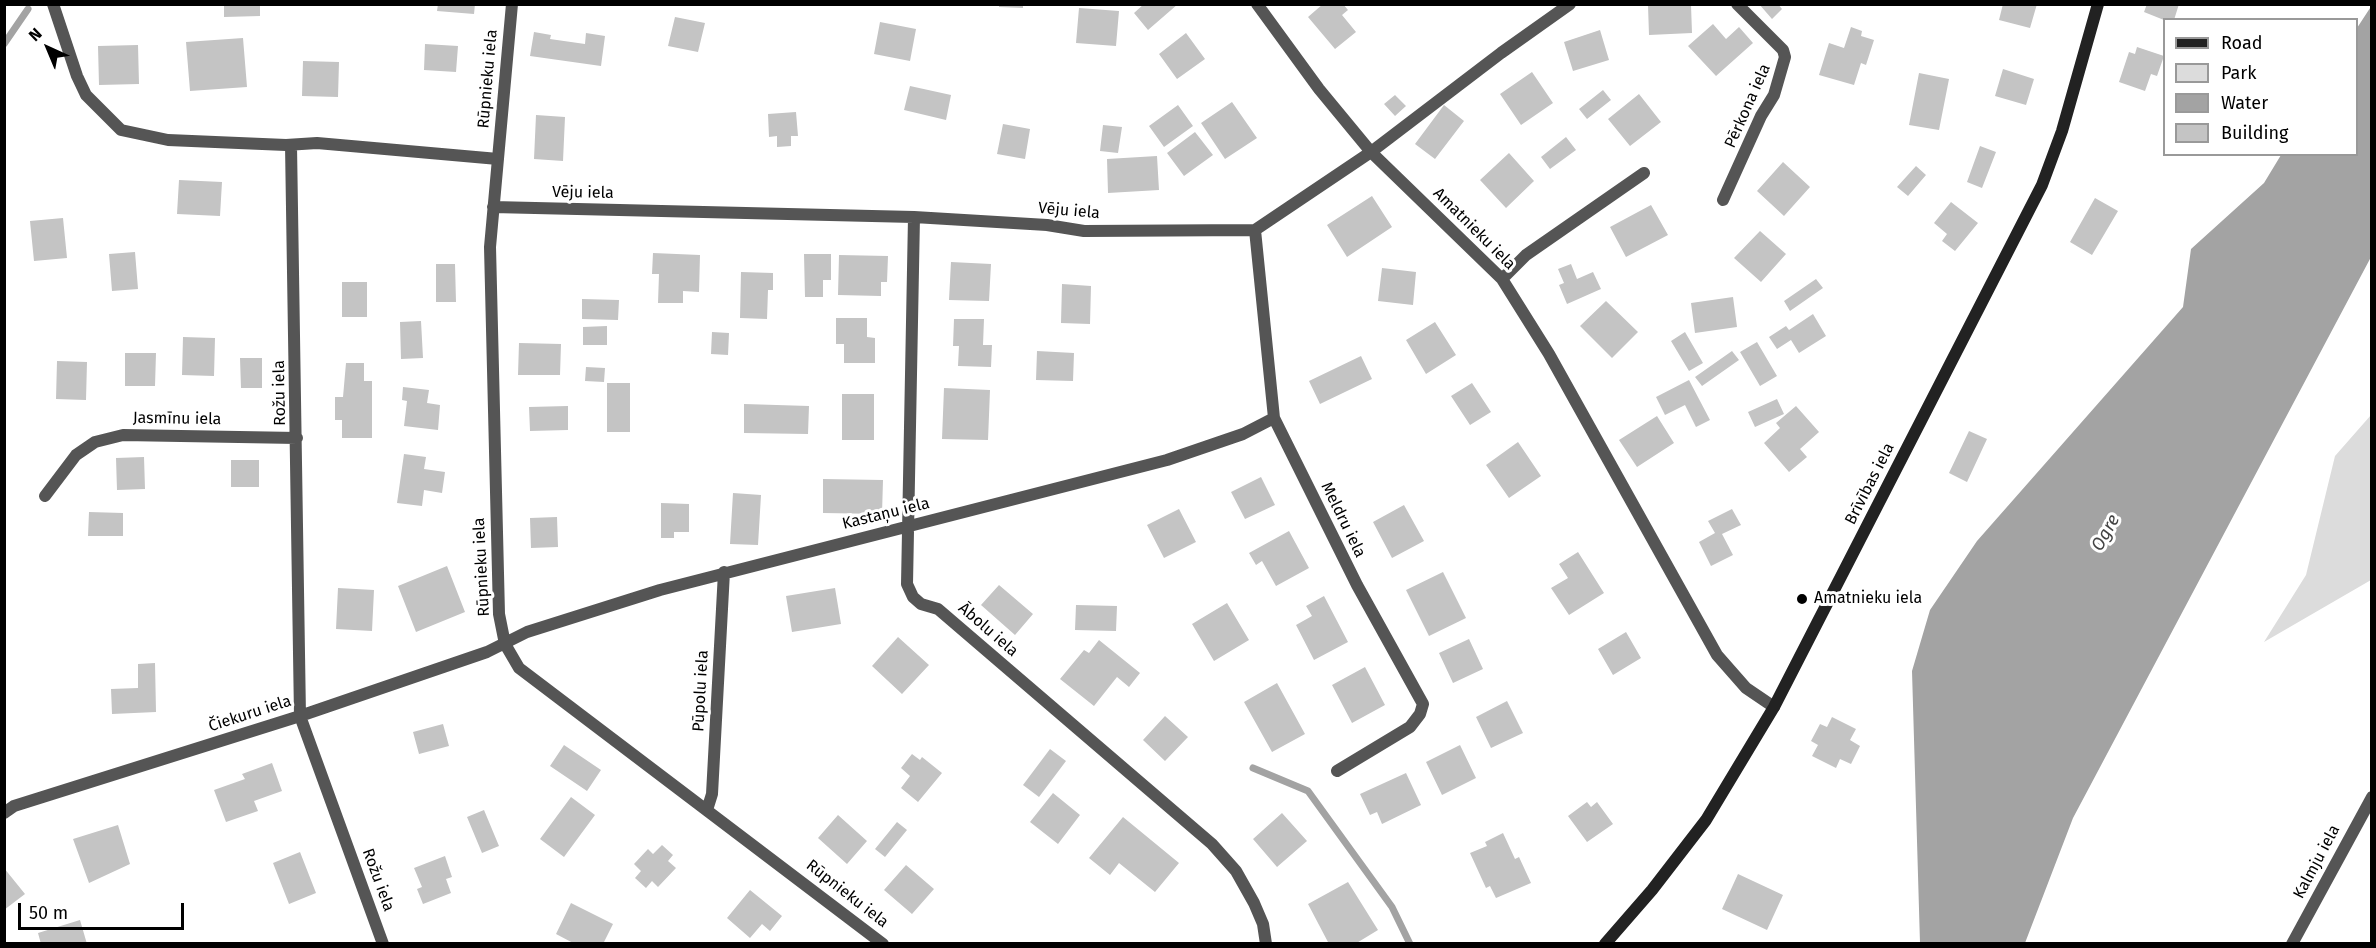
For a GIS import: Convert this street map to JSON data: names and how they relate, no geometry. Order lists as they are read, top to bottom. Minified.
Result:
{"streets":{"main road":["Brīvības iela"],"street":["Rūpnieku iela","Pērkona iela","Vēju iela","Amatnieku iela","Rožu iela","Jasmīnu iela","Kastaņu iela","Meldru iela","Ābolu iela","Pūpolu iela","Čiekuru iela","Kalmju iela"]},"crossings":[["Rūpnieku iela","Vēju iela"],["Rūpnieku iela","Kastaņu iela"],["Rūpnieku iela","Pūpolu iela"],["Rūpnieku iela","Čiekuru iela"],["Vēju iela","Meldru iela"],["Vēju iela","Ābolu iela"],["Amatnieku iela","Brīvības iela"],["Rožu iela","Jasmīnu iela"],["Rožu iela","Čiekuru iela"],["Kastaņu iela","Meldru iela"],["Kastaņu iela","Ābolu iela"],["Kastaņu iela","Pūpolu iela"],["Kastaņu iela","Čiekuru iela"]],"water":["Ogre"],"places":["Amatnieku iela"],"legend":["Road","Park","Water","Building"],"scale_bar":"50 m","north":"top left"}
